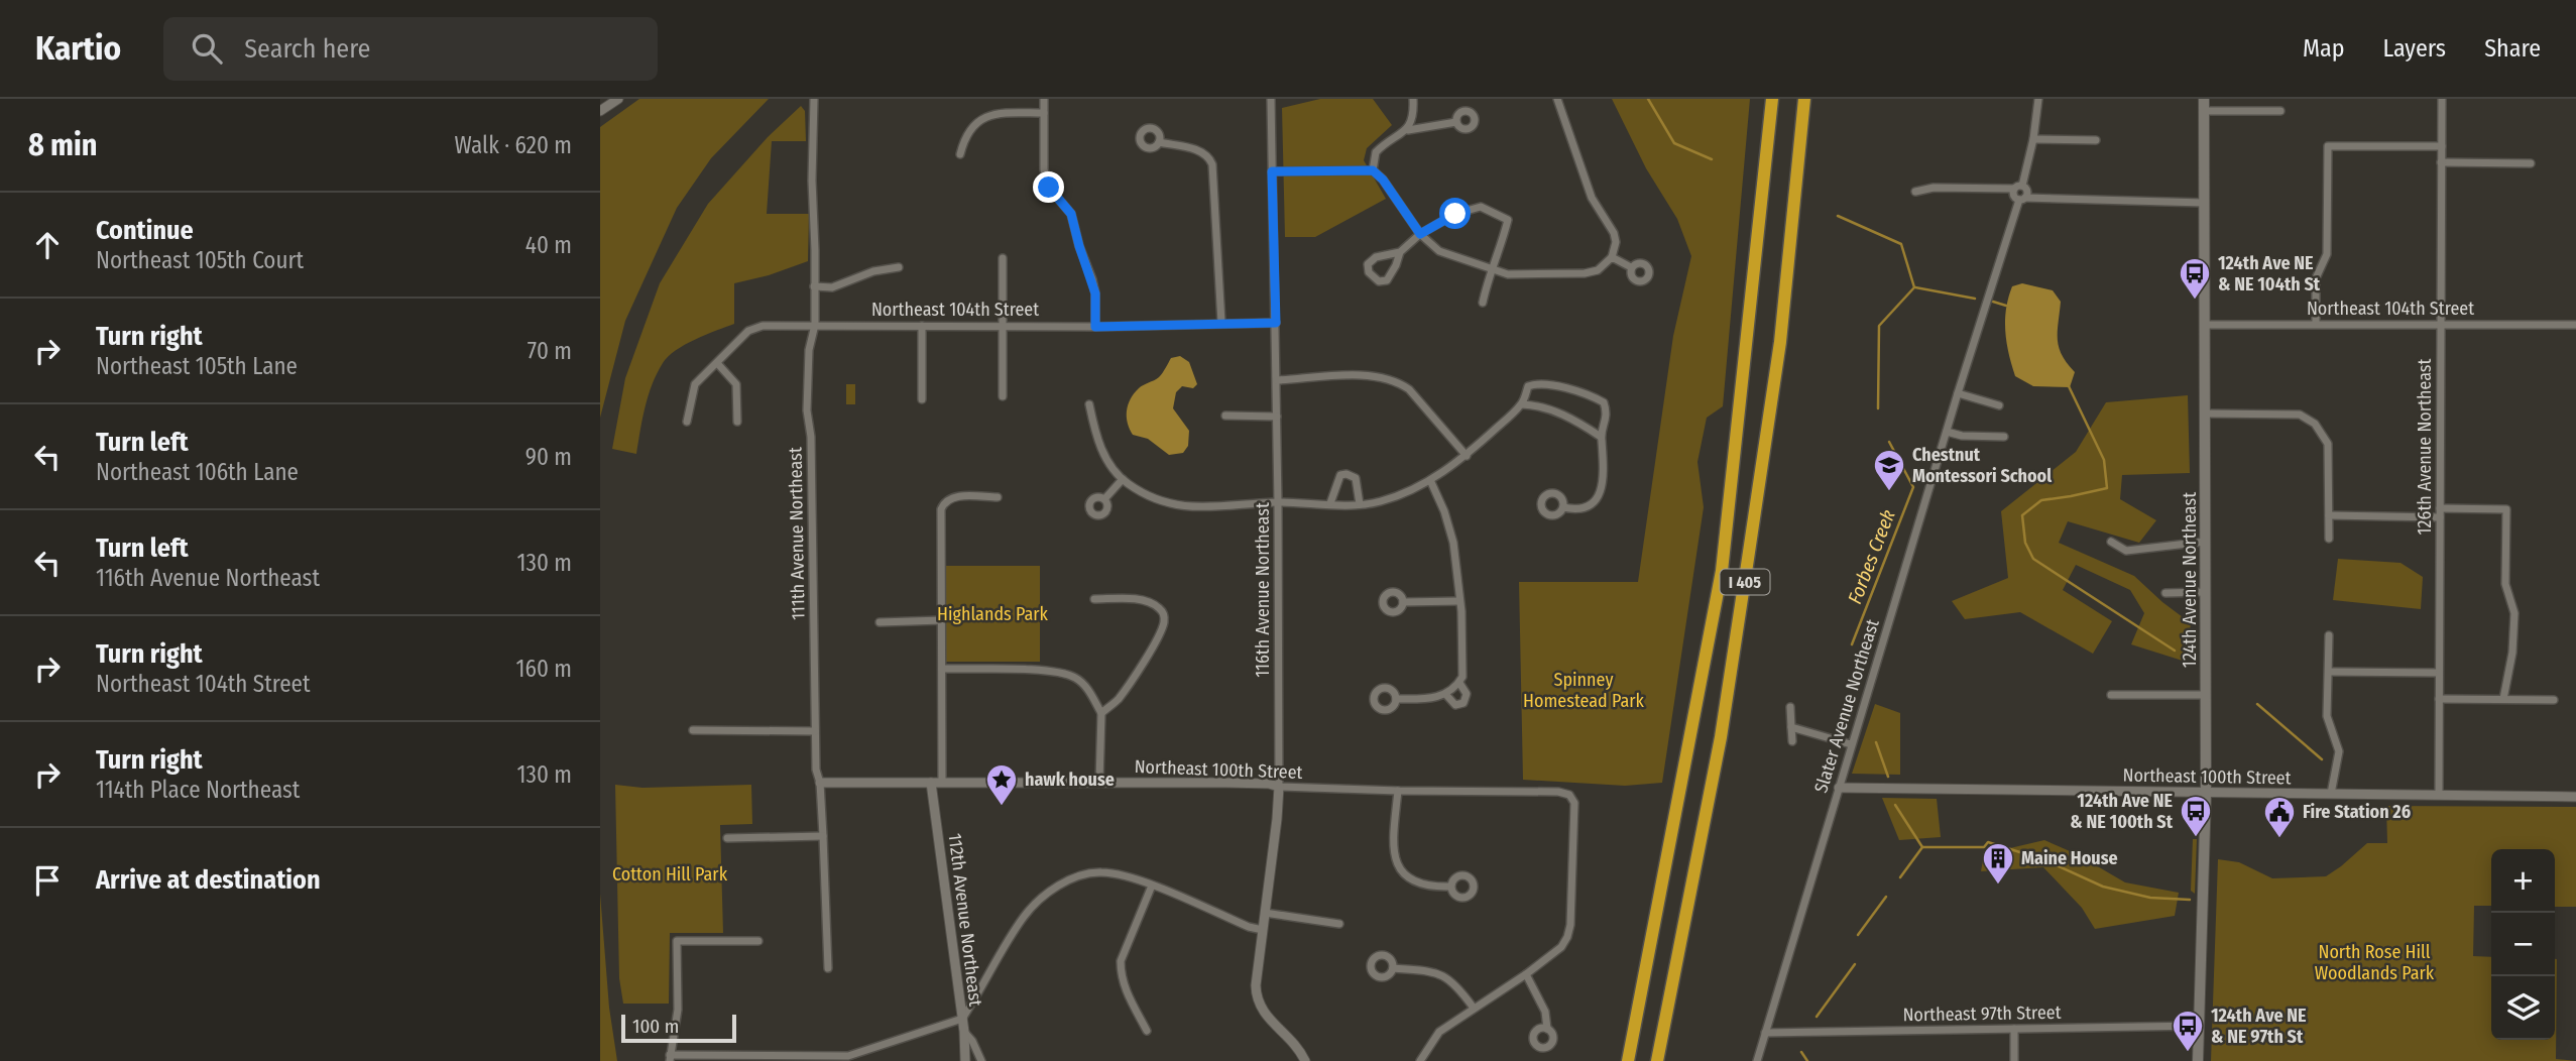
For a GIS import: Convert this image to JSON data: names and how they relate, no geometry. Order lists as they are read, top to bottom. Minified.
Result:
{"streets":{"highway":["I 405"],"main road":["124th Avenue Northeast"],"street":["Northeast 104th Street","126th Avenue Northeast","111th Avenue Northeast","116th Avenue Northeast","Slater Avenue Northeast","Northeast 100th Street","112th Avenue Northeast","Northeast 97th Street"]},"crossings":[["Northeast 104th Street","126th Avenue Northeast"],["Northeast 104th Street","111th Avenue Northeast"],["Northeast 104th Street","124th Avenue Northeast"],["Northeast 104th Street","116th Avenue Northeast"],["126th Avenue Northeast","Northeast 100th Street"],["111th Avenue Northeast","Northeast 100th Street"],["124th Avenue Northeast","Northeast 100th Street"],["124th Avenue Northeast","Northeast 97th Street"],["116th Avenue Northeast","Northeast 100th Street"],["Slater Avenue Northeast","Northeast 100th Street"],["Slater Avenue Northeast","Northeast 97th Street"],["Northeast 100th Street","112th Avenue Northeast"]],"water":["Forbes Creek"],"parks":["Highlands Park","Spinney Homestead Park","Cotton Hill Park","North Rose Hill Woodlands Park"],"places":{"bus stop":["124th Ave NE & NE 104th St","124th Ave NE & NE 100th St","124th Ave NE & NE 97th St"],"school or university":["Chestnut Montessori School"],"place":["hawk house"],"public building":["Fire Station 26"],"building":["Maine House"]},"scale_bar":"100 m","page":{"header":"Kartio","search":"Search here","nav":["Map","Layers","Share"],"heading":["8 min","Walk · 620 m"],"list":[["Continue","Northeast 105th Court","40 m"],["Turn right","Northeast 105th Lane","70 m"],["Turn left","Northeast 106th Lane","90 m"],["Turn left","116th Avenue Northeast","130 m"],["Turn right","Northeast 104th Street","160 m"],["Turn right","114th Place Northeast","130 m"],"Arrive at destination"],"map_buttons":["+","−"],"scale":"100 m"}}
